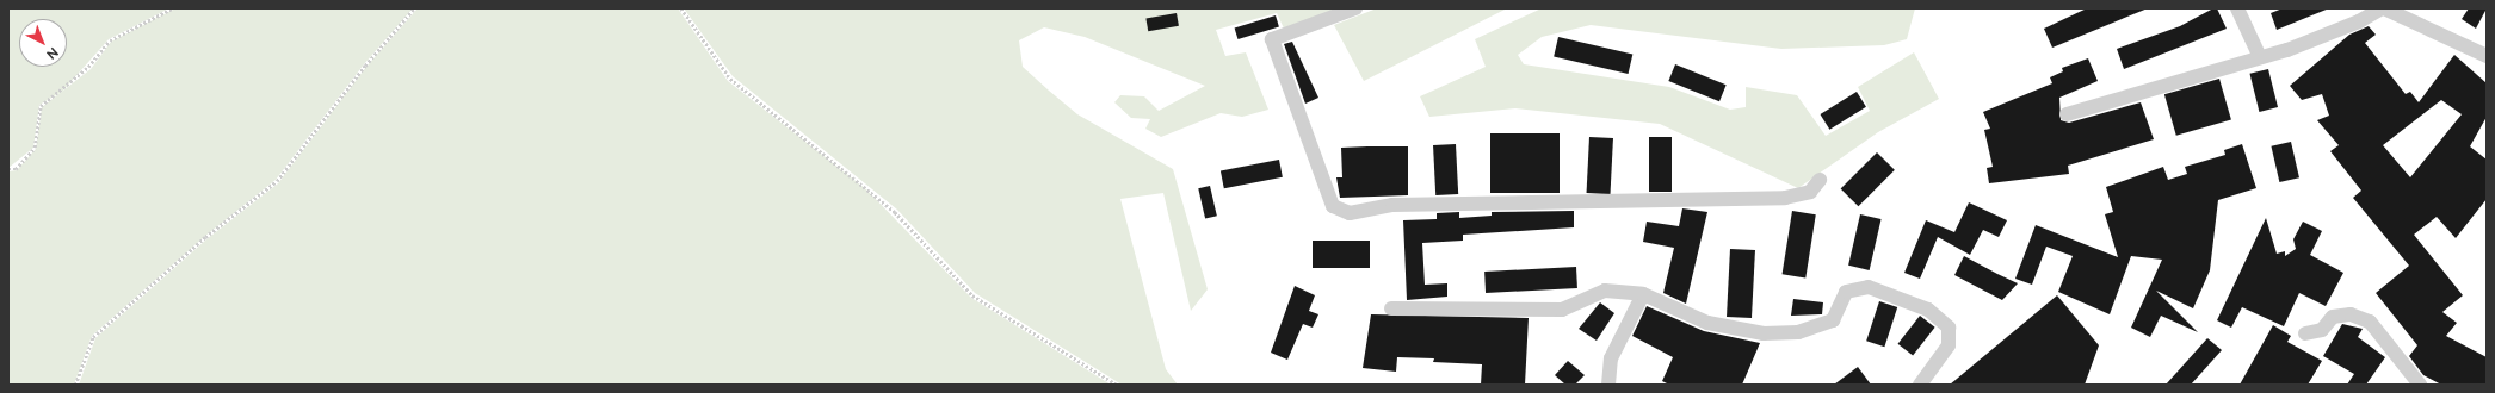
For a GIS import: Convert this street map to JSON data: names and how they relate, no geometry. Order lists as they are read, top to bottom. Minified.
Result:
{"north":"bottom right"}
